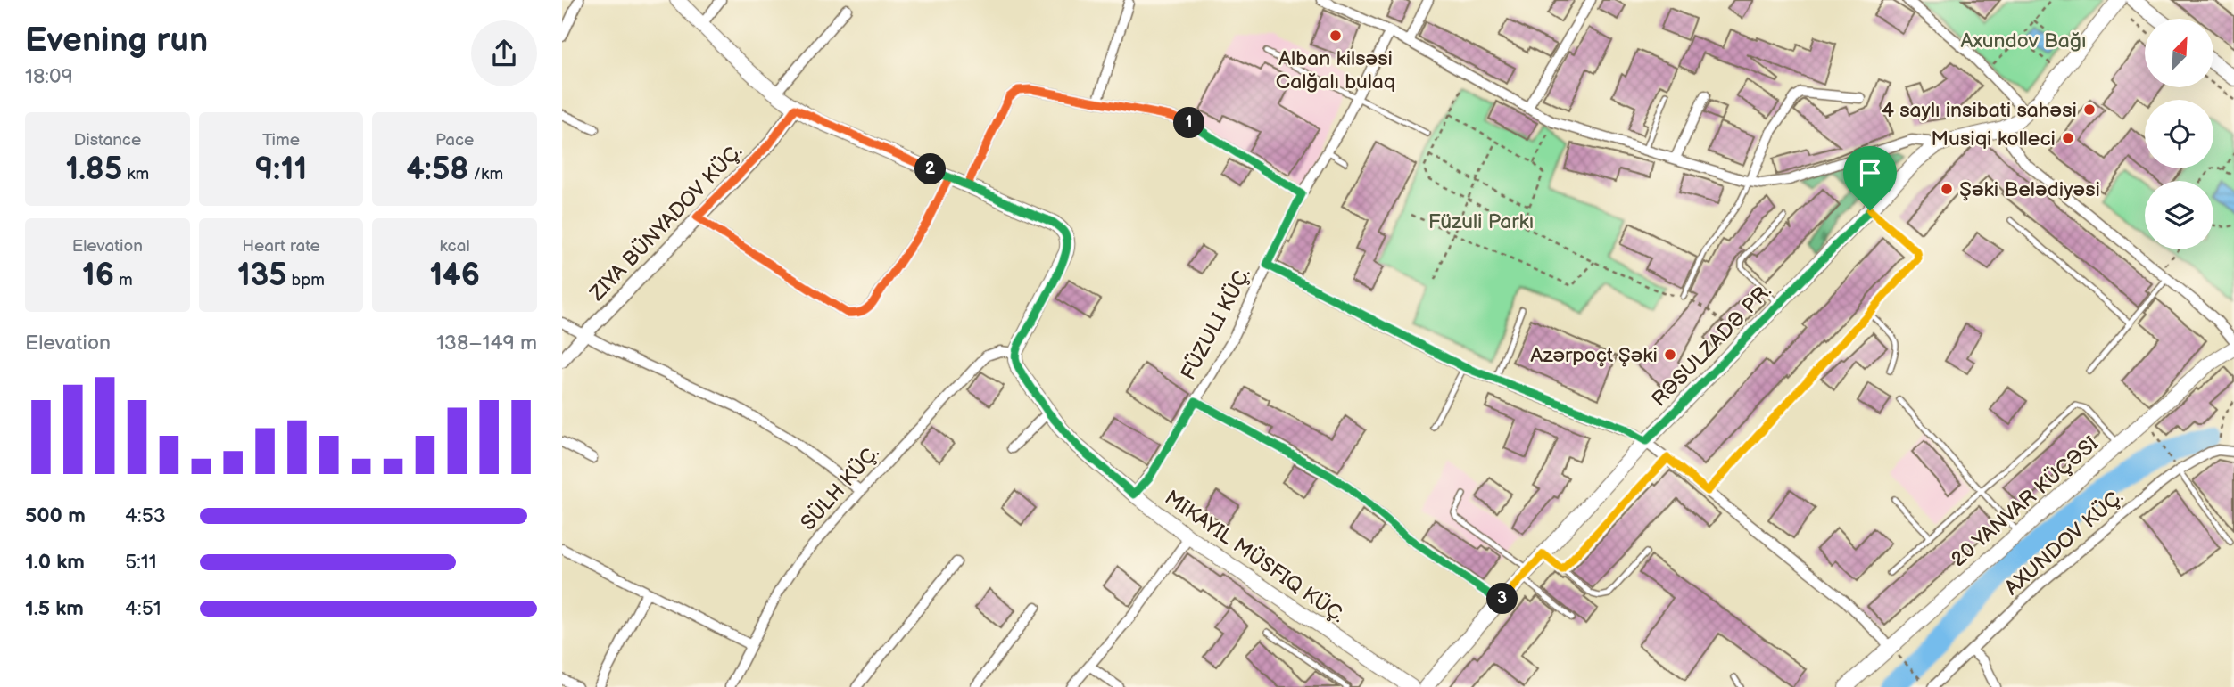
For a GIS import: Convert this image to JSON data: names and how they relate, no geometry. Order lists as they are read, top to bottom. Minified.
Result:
{"streets":{"main road":["RƏSULZADƏ PR.","20 YANVAR KÜÇƏSI"],"street":["ZIYA BÜNYADOV KÜÇ.","FÜZULI KÜÇ.","SÜLH KÜÇ.","AXUNDOV KÜÇ."]},"parks":["Axundov Bağı","Füzuli Parkı"],"places":["Alban kilsəsi Calğalı bulaq","4 saylı insibati sahəsi","Musiqi kolleci","Şəki Belədiyəsi","Azərpoçt Şəki"],"north":"top right","page":{"heading":["Evening run","18:09"],"stats":[["Distance","1.85 km"],["Time","9:11"],["Pace","4:58 /km"],["Elevation","16 m"],["Heart rate","135 bpm"],["kcal","146"]],"pins":["1","2","3"],"chart":["Elevation","138–149 m"],"list":[{"name":"500 m","note":"4:53"},{"name":"1.0 km","note":"5:11"},{"name":"1.5 km","note":"4:51"}]}}
